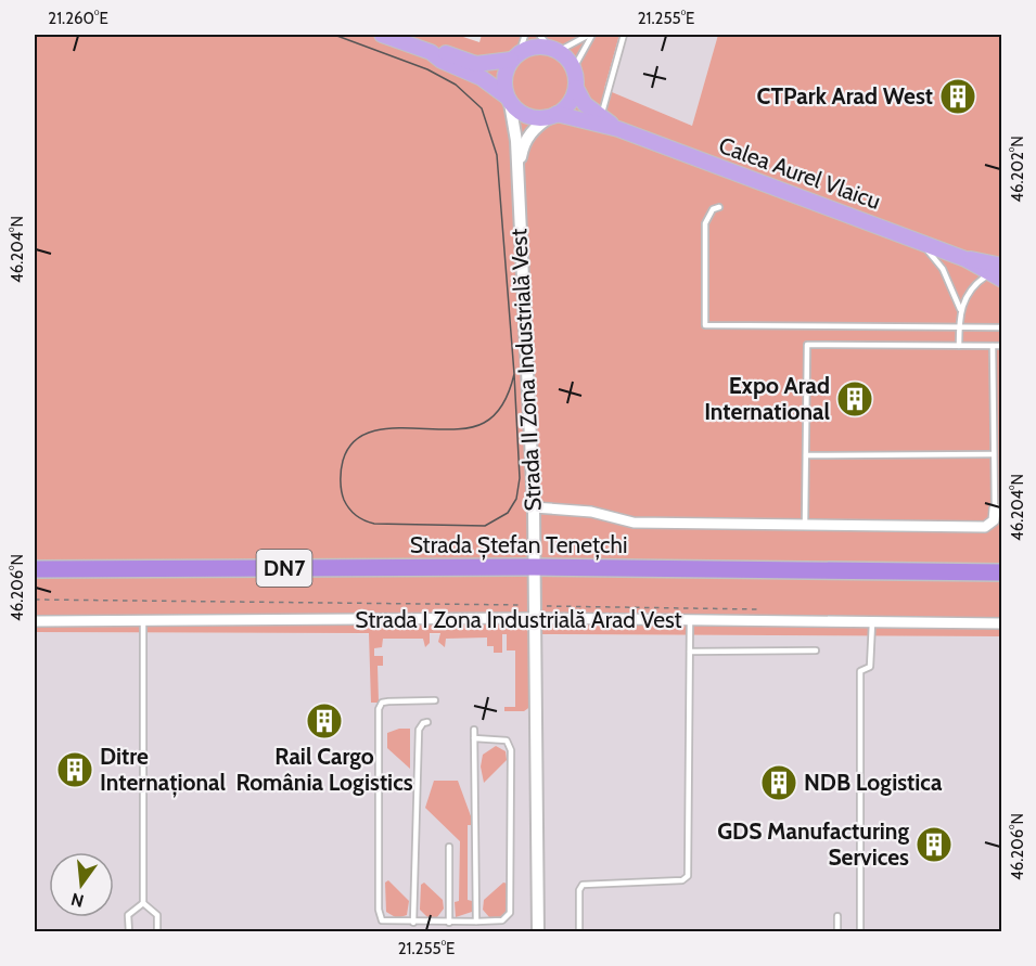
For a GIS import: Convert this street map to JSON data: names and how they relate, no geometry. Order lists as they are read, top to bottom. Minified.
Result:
{"streets":{"highway":["Strada Ștefan Tenețchi","DN7"],"main road":["Calea Aurel Vlaicu"],"street":["Strada II Zona Industrială Vest","Strada I Zona Industrială Arad Vest"]},"crossings":[["Calea Aurel Vlaicu","Strada II Zona Industrială Vest"],["Strada II Zona Industrială Vest","Strada Ștefan Tenețchi"],["Strada II Zona Industrială Vest","Strada I Zona Industrială Arad Vest"]],"places":{"building":["CTPark Arad West","Expo Arad International","Rail Cargo România Logistics","Ditre Internațional","NDB Logistica","GDS Manufacturing Services"]},"north":"bottom","coordinates":["21.260°E","21.255°E","46.202°N","46.204°N","46.206°N"]}
